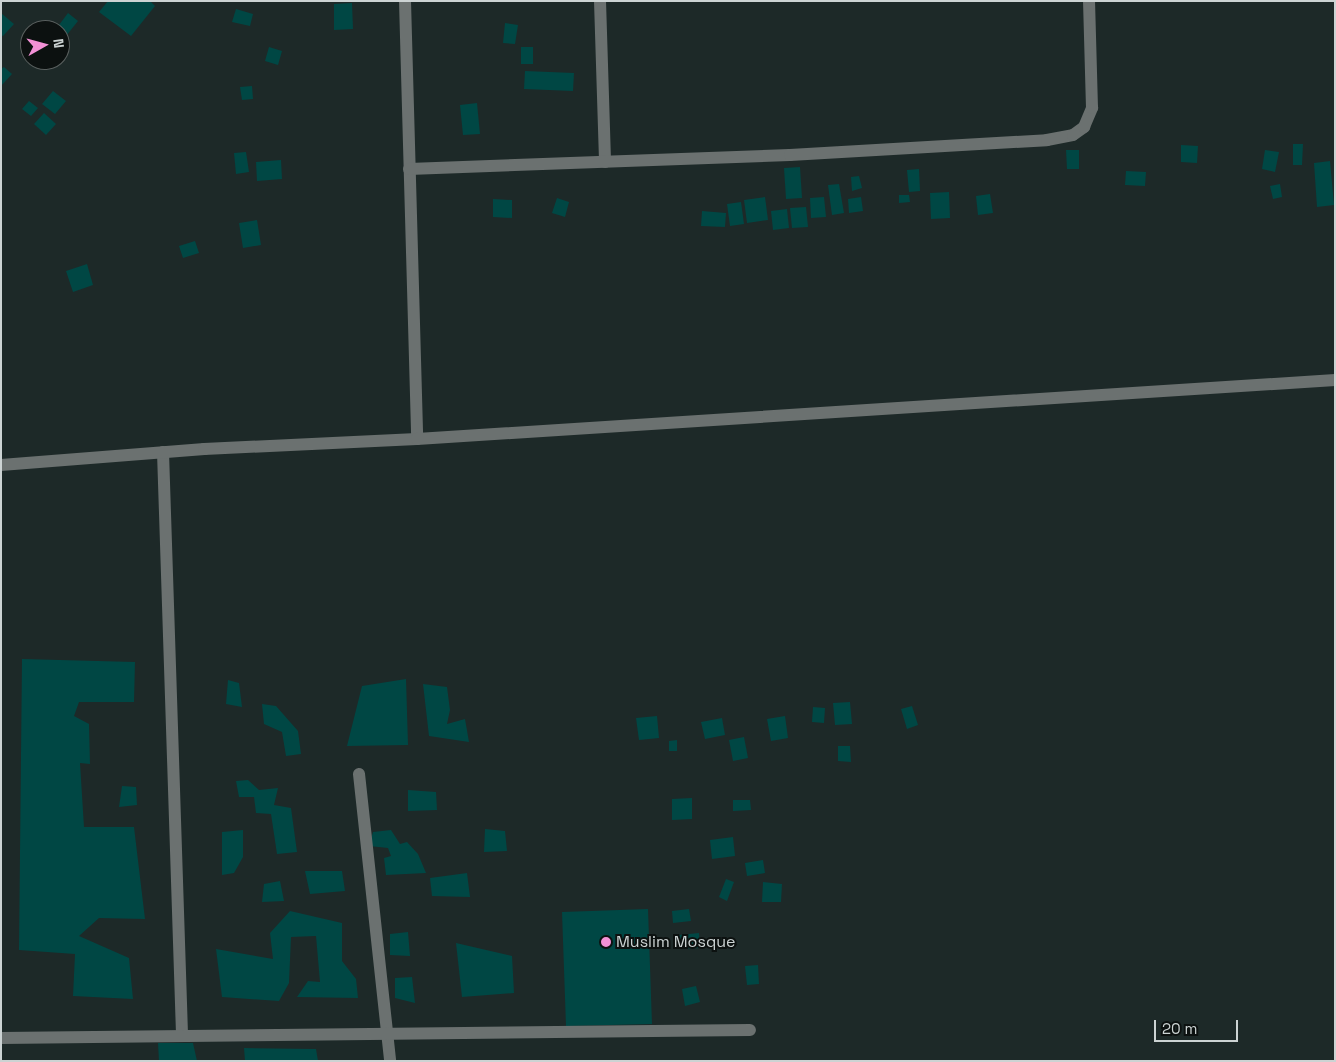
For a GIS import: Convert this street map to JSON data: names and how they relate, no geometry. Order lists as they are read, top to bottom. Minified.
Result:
{"places":["Muslim Mosque"],"scale_bar":"20 m","north":"right"}
